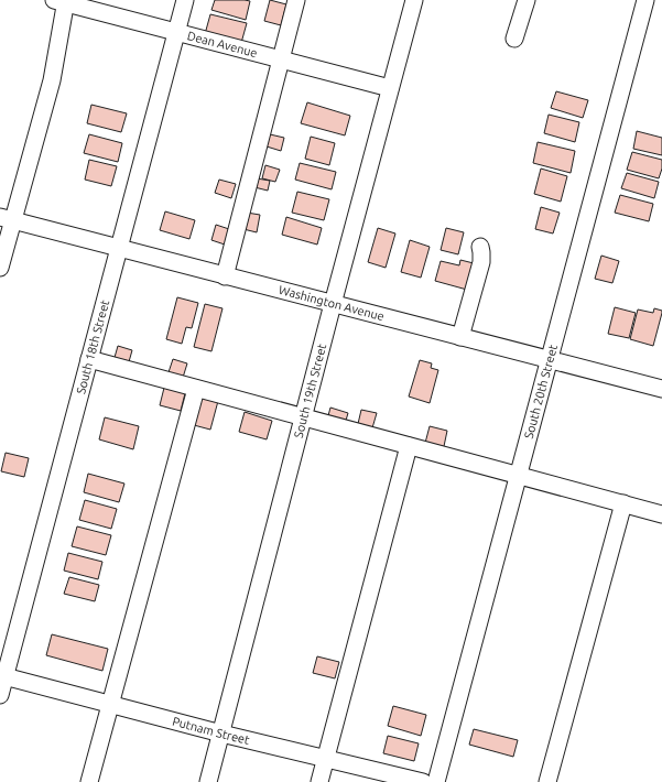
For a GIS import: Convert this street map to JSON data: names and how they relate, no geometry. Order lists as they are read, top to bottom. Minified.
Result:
{"streets":{"street":["Dean Avenue","Washington Avenue","South 18th Street","South 19th Street","South 20th Street","Putnam Street"]},"crossings":[["Dean Avenue","South 18th Street"],["Dean Avenue","South 19th Street"],["Washington Avenue","South 18th Street"],["Washington Avenue","South 19th Street"],["Washington Avenue","South 20th Street"],["South 18th Street","Putnam Street"],["South 19th Street","Putnam Street"]]}
